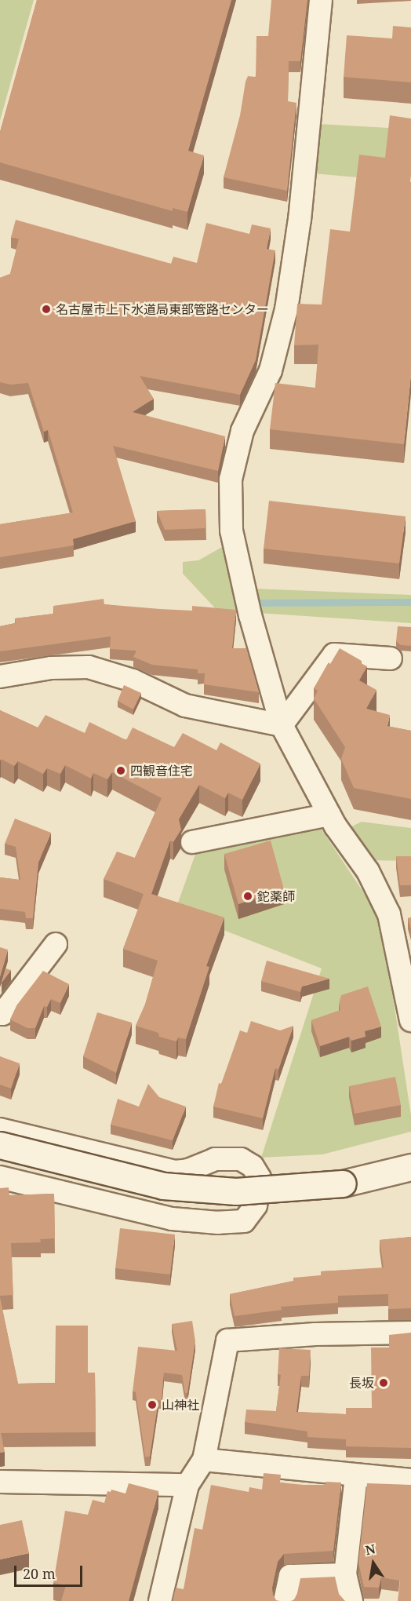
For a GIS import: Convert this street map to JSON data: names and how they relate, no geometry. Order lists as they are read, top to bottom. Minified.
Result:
{"places":["名古屋市上下水道局東部管路センター","四観音住宅","鉈薬師","長坂","山神社"],"scale_bar":"20 m","north":"top"}
